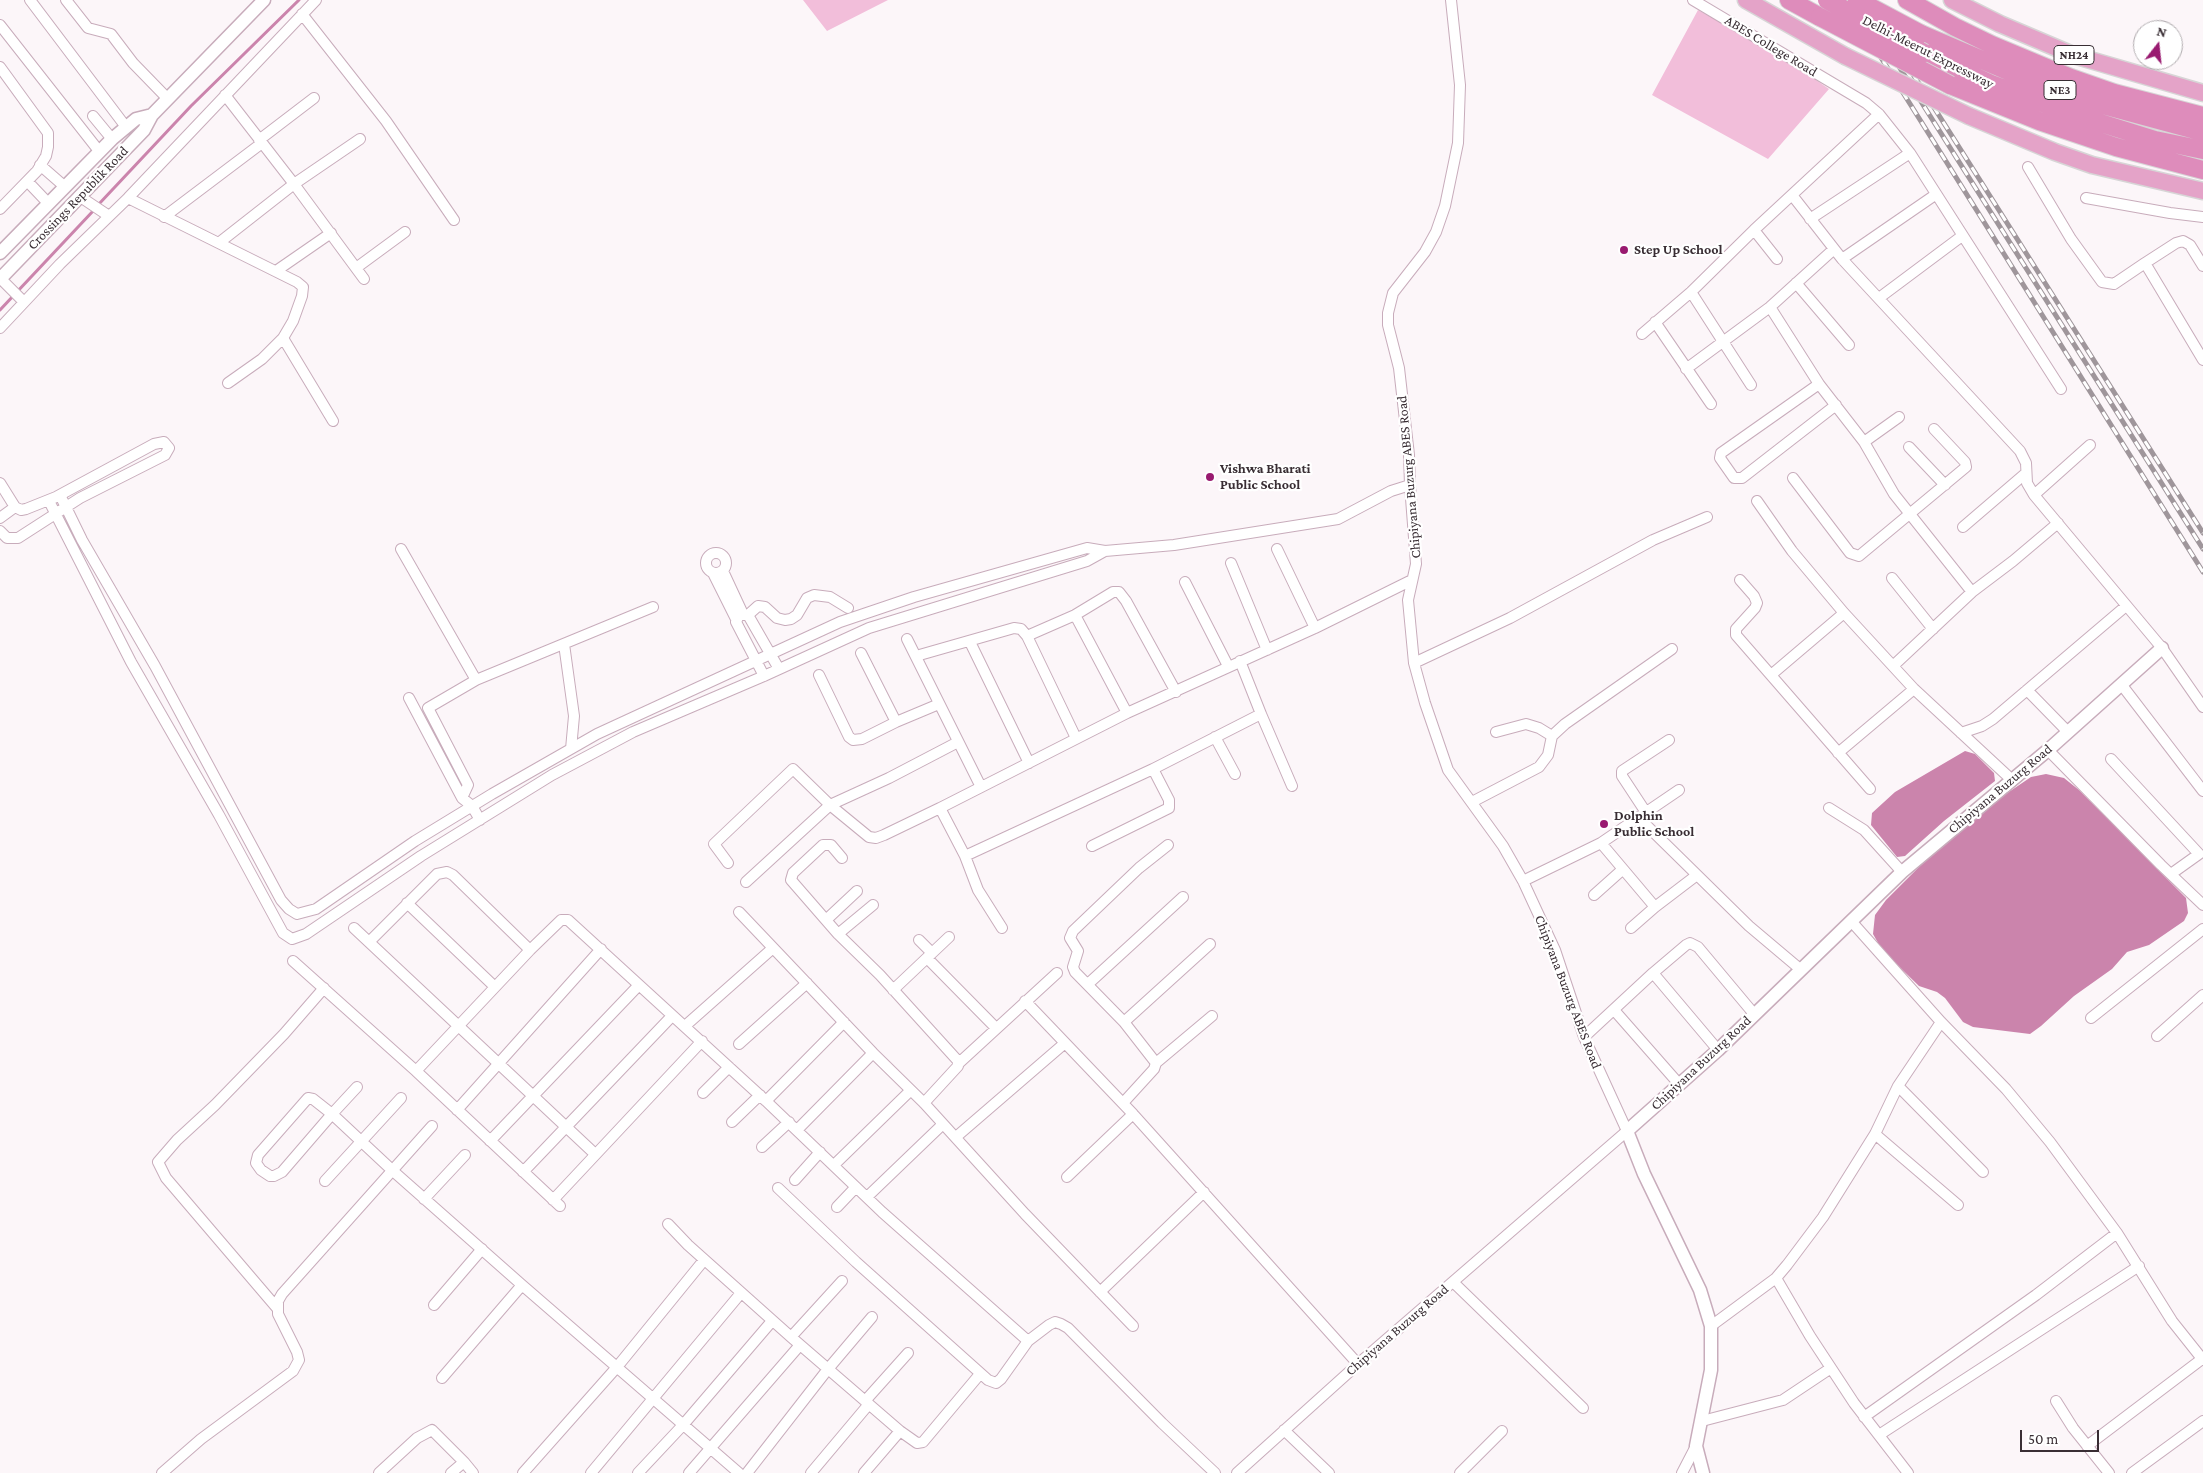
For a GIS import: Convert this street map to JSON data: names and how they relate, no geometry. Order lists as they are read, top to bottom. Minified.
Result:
{"streets":{"highway":["Delhi-Meerut Expressway","NH24","NE3"],"street":["ABES College Road","Crossings Republik Road","Chipiyana Buzurg ABES Road","Chipiyana Buzurg Road"]},"crossings":[["Chipiyana Buzurg ABES Road","Chipiyana Buzurg Road"]],"places":["Step Up School","Vishwa Bharati Public School","Dolphin Public School"],"scale_bar":"50 m","north":"top"}
